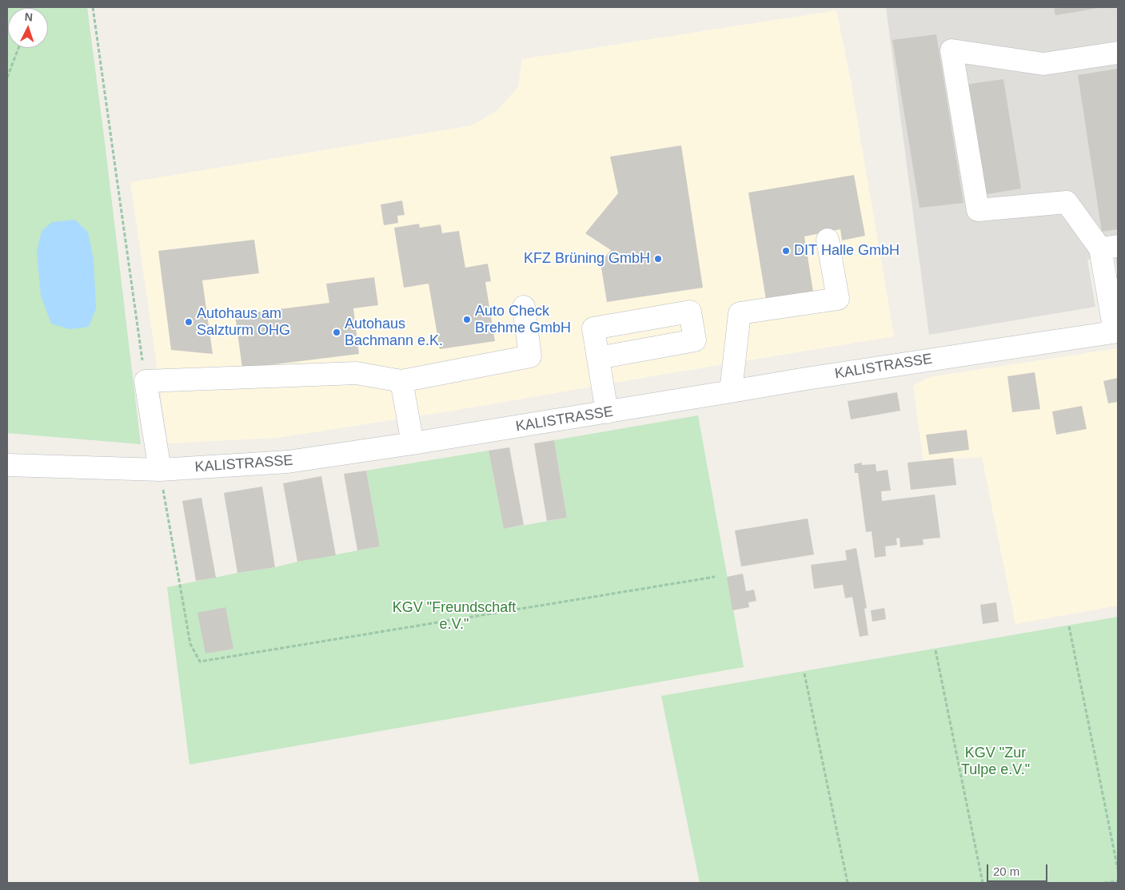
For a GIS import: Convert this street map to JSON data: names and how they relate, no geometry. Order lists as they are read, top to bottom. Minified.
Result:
{"streets":{"street":["KALISTRASSE"]},"parks":["KGV \"Freundschaft e.V.\"","KGV \"Zur Tulpe e.V.\""],"places":["DIT Halle GmbH","KFZ Brüning GmbH","Auto Check Brehme GmbH","Autohaus am Salzturm OHG","Autohaus Bachmann e.K."],"scale_bar":"20 m","north":"top"}
